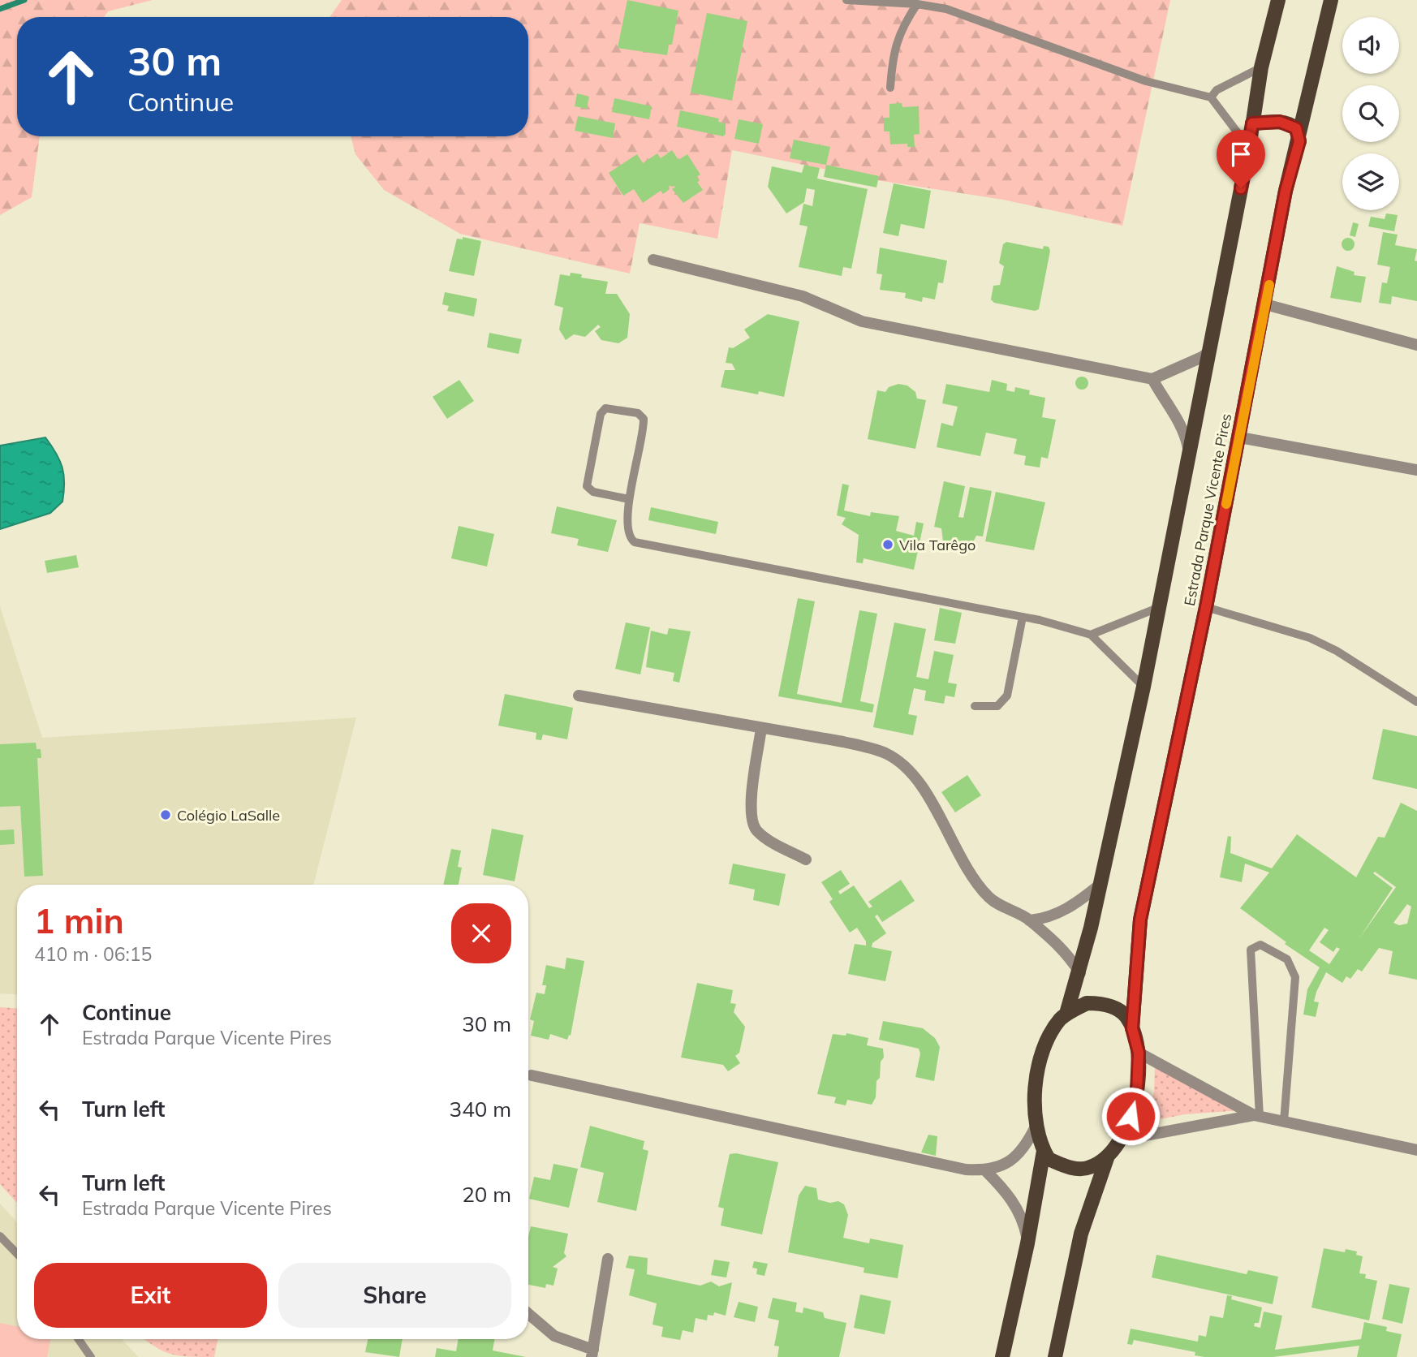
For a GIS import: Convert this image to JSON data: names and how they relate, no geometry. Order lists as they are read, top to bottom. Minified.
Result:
{"streets":{"main road":["Estrada Parque Vicente Pires"]},"places":["Vila Tarêgo","Colégio LaSalle"],"page":{"turn":["30 m","Continue"],"heading":["1 min","410 m · 06:15"],"list":[{"name":"Continue","note":"Estrada Parque Vicente Pires","value":"30 m"},{"name":"Turn left","value":"340 m"},{"name":"Turn left","note":"Estrada Parque Vicente Pires","value":"20 m"}],"buttons":["Exit","Share"]}}
